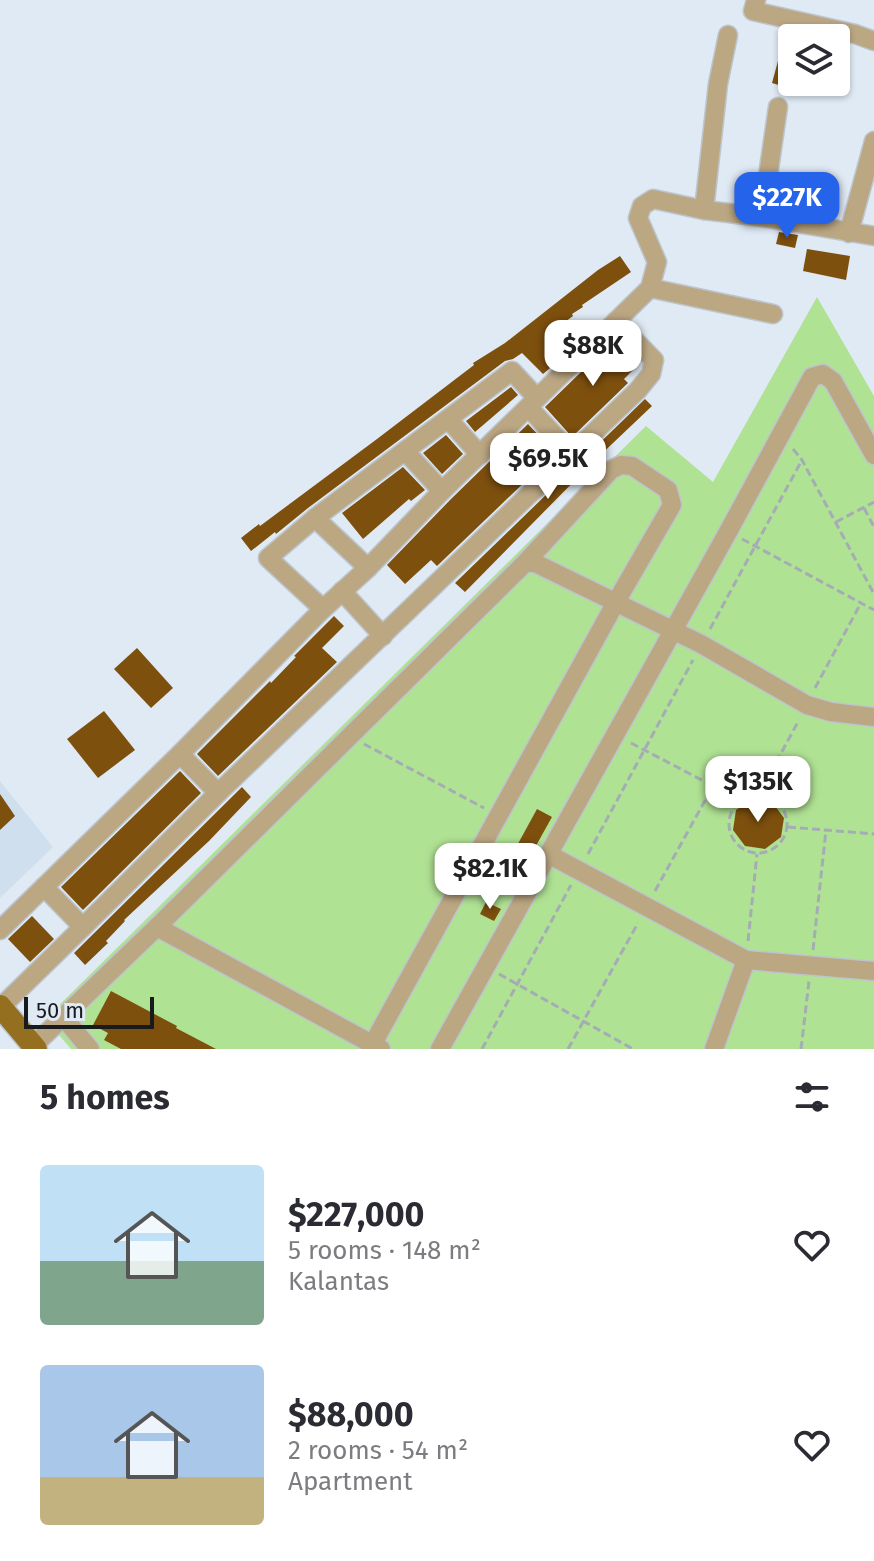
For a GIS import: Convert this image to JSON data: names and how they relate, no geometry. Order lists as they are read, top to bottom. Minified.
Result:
{"scale_bar":"50 m","page":{"price":["$227K","$88K","$69.5K","$135K","$82.1K"],"scale":"50 m","heading":"5 homes","list":[{"name":"$227,000","note":"5 rooms · 148 m² · Kalantas"},{"name":"$88,000","note":"2 rooms · 54 m² · Apartment"}]}}
